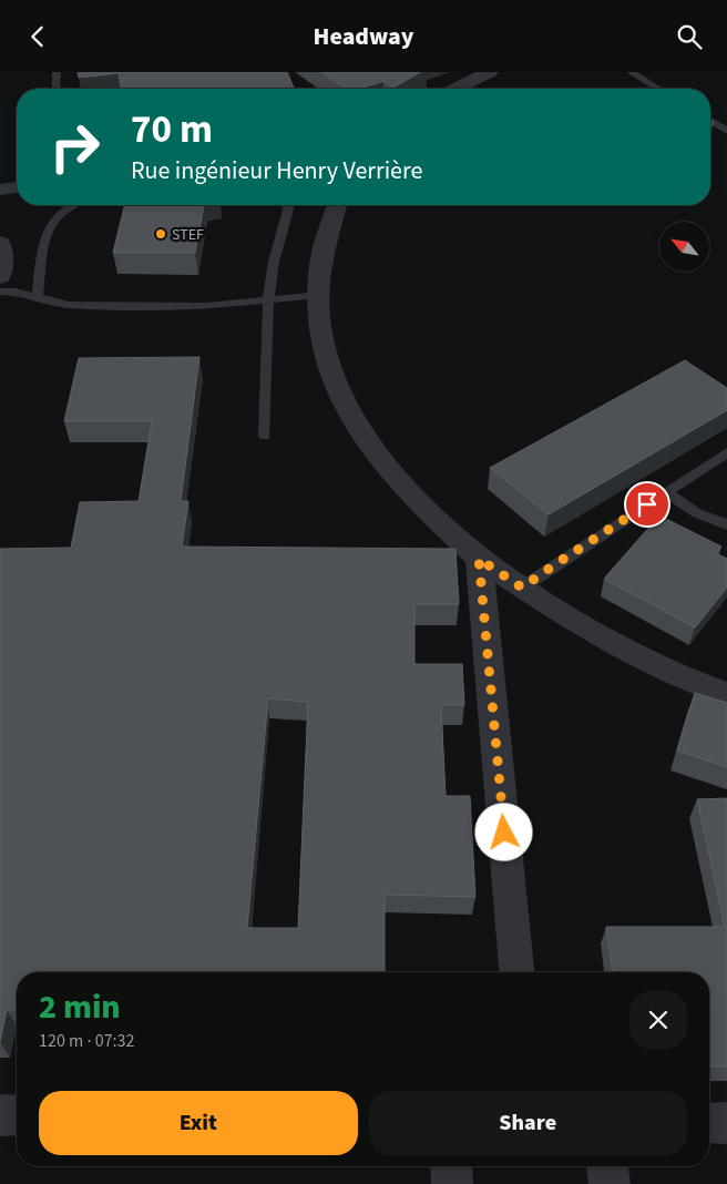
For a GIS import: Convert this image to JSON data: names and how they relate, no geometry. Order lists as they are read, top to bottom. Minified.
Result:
{"places":["STEF"],"north":"top left","page":{"header":"Headway","turn":["70 m","Rue ingénieur Henry Verrière"],"heading":["2 min","120 m · 07:32"],"buttons":["Exit","Share"]}}
